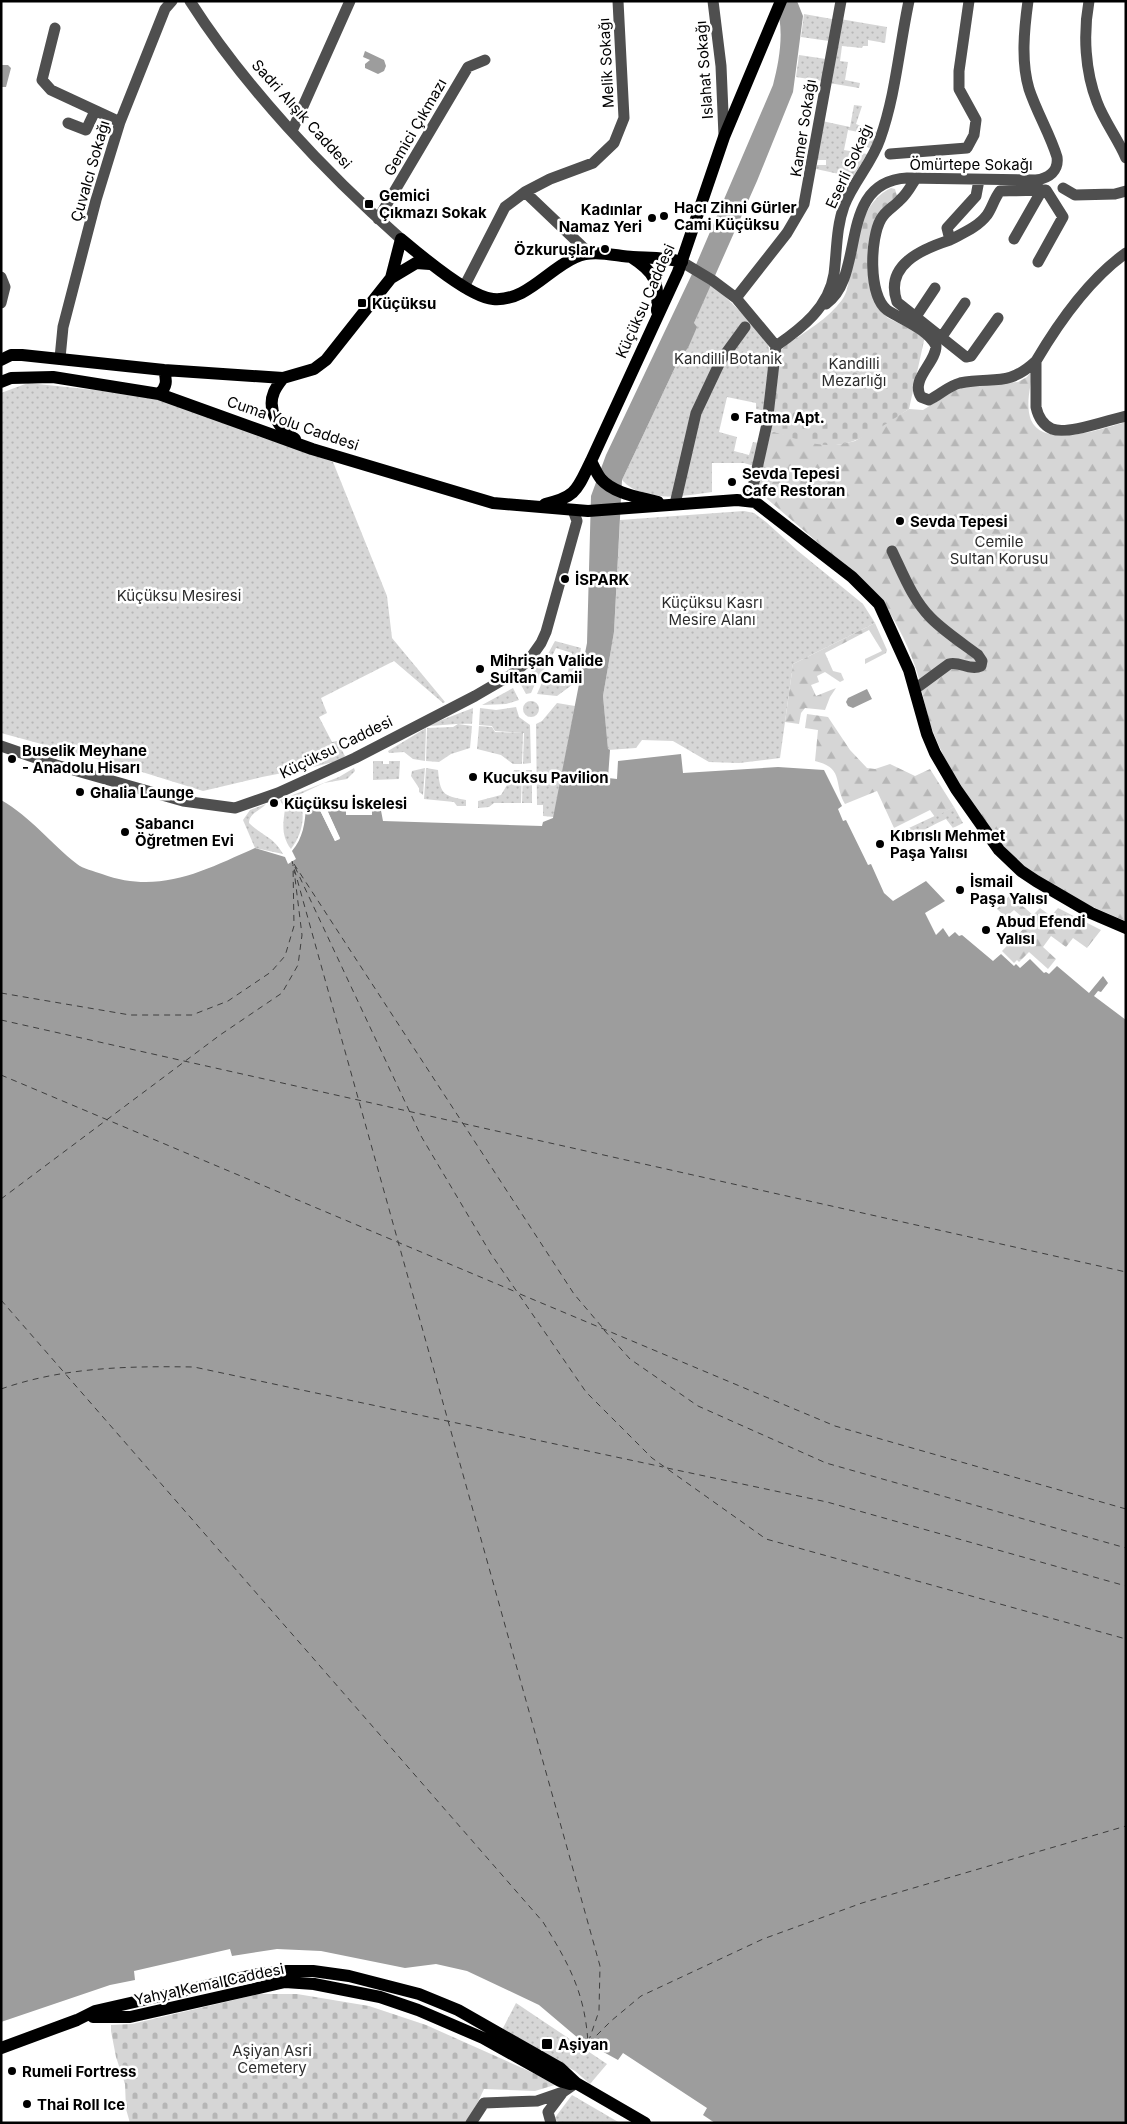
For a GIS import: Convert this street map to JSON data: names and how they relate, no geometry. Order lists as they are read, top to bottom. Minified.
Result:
{"streets":{"main road":["Küçüksu Caddesi","Cuma Yolu Caddesi","Yahya Kemal Caddesi"],"street":["Melik Sokağı","Islahat Sokağı","Sadri Alışık Caddesi","Gemici Çıkmazı","Kamer Sokağı","Ömürtepe Sokağı","Eserli Sokağı","Çuvalcı Sokağı"]},"crossings":[["Islahat Sokağı","Küçüksu Caddesi"],["Sadri Alışık Caddesi","Gemici Çıkmazı"],["Ömürtepe Sokağı","Eserli Sokağı"],["Çuvalcı Sokağı","Cuma Yolu Caddesi"],["Küçüksu Caddesi","Cuma Yolu Caddesi"]],"parks":["Kandilli Botanik","Kandilli Mezarlığı","Cemile Sultan Korusu","Küçüksu Mesiresi","Küçüksu Kasrı Mesire Alanı","Aşiyan Asri Cemetery"],"places":{"transit":["Gemici Çıkmazı Sokak","Küçüksu","Aşiyan"],"other":["Hacı Zihni Gürler Cami Küçüksu","Kadınlar Namaz Yeri","Özkuruşlar","Fatma Apt.","Sevda Tepesi Cafe Restoran","Sevda Tepesi","İSPARK","Mihrişah Valide Sultan Camii","Buselik Meyhane - Anadolu Hisarı","Kucuksu Pavilion","Ghalia Launge","Küçüksu İskelesi","Sabancı Öğretmen Evi","Kıbrıslı Mehmet Paşa Yalısı","İsmail Paşa Yalısı","Abud Efendi Yalısı","Rumeli Fortress","Thai Roll Ice"]}}
